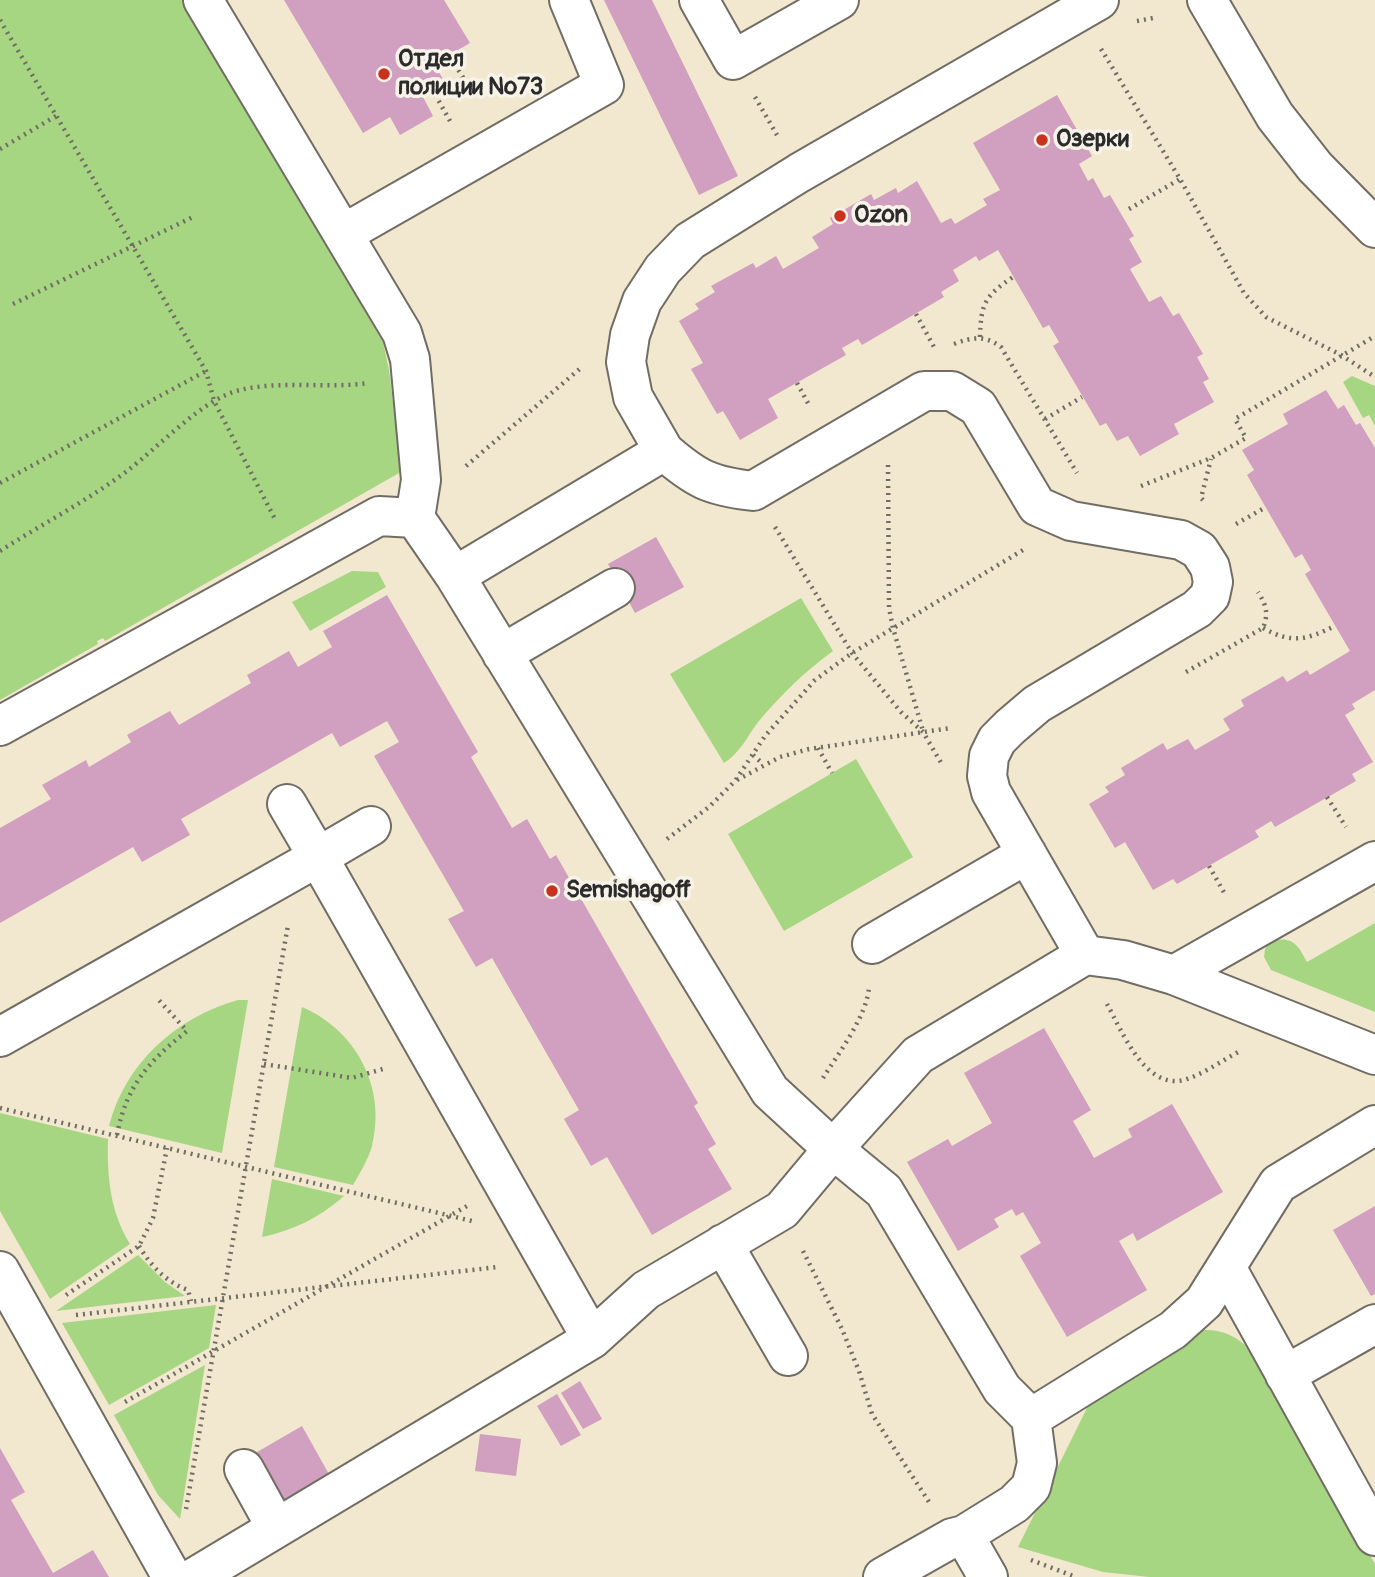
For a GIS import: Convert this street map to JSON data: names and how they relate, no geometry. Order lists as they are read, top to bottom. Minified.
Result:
{"places":["Отдел полиции №73","Озерки","Ozon","Semishagoff"]}
